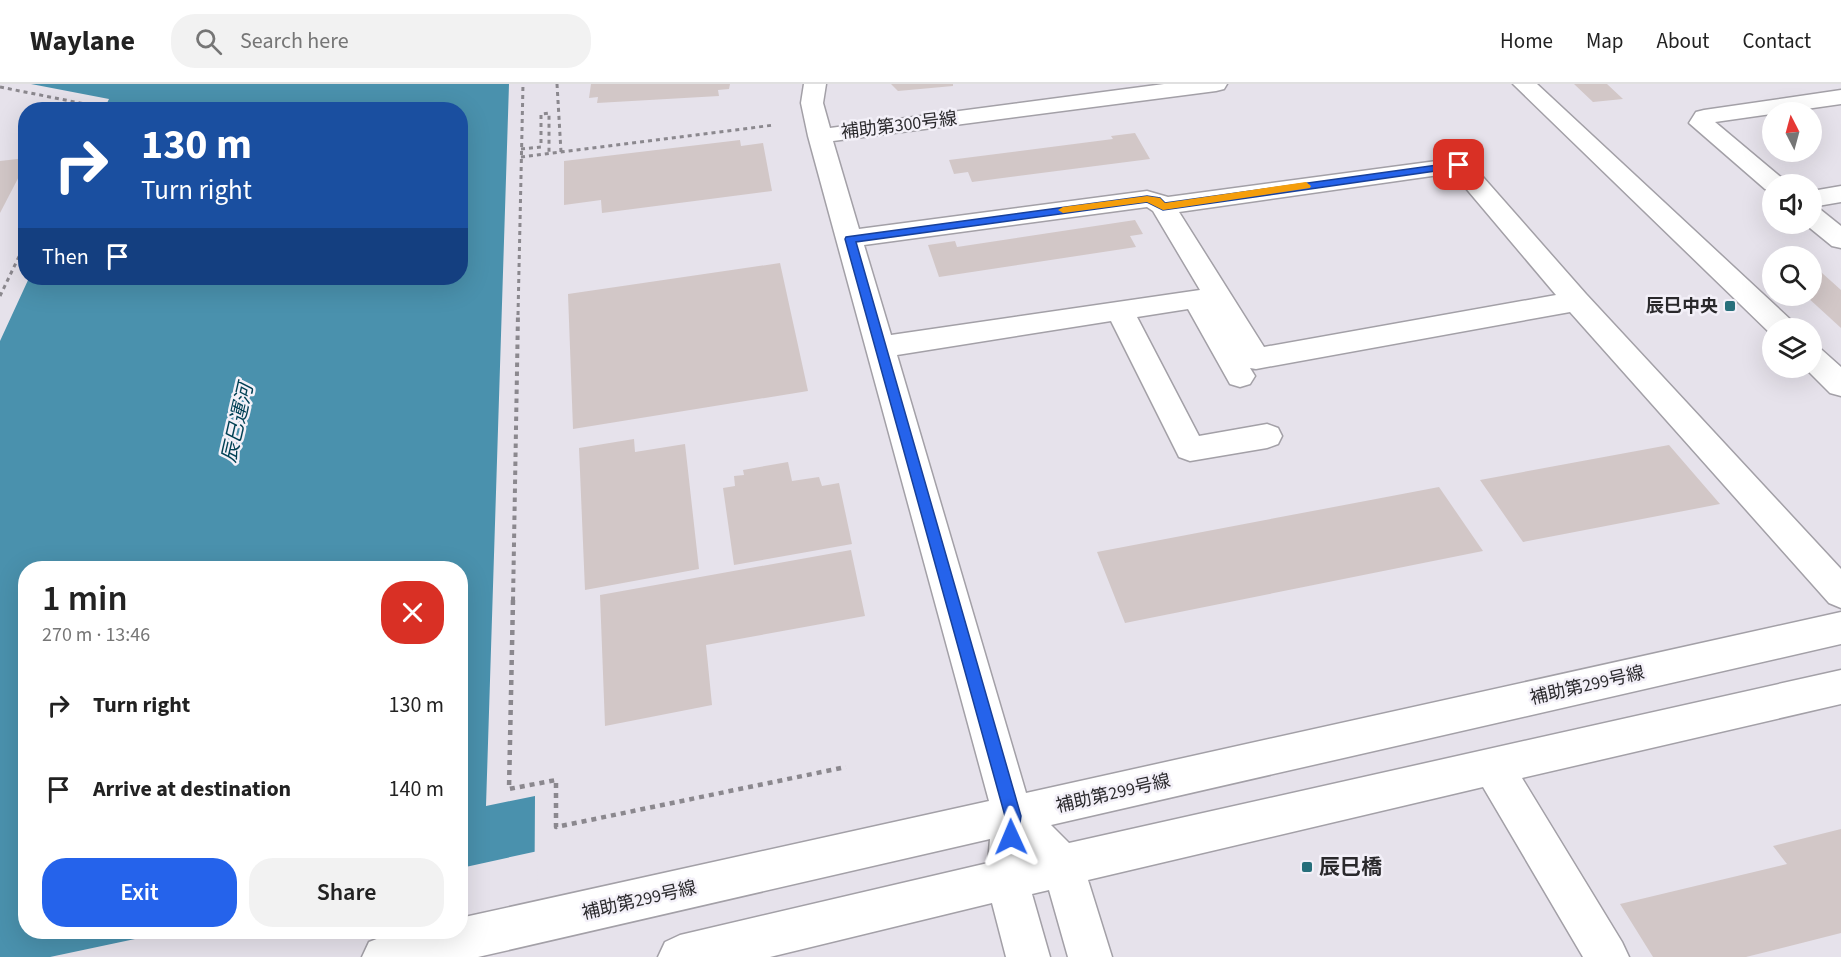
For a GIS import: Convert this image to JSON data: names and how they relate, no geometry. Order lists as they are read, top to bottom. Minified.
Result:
{"streets":{"street":["補助第300号線","補助第299号線"]},"crossings":[["補助第300号線","補助第299号線"]],"water":["辰巳運河"],"places":{"transit":["辰巳中央","辰巳橋"]},"north":"top","page":{"header":"Waylane","search":"Search here","nav":["Home","Map","About","Contact"],"turn":["130 m","Turn right"],"then":"Then","heading":["1 min","270 m · 13:46"],"list":[{"name":"Turn right","value":"130 m"},{"name":"Arrive at destination","value":"140 m"}],"buttons":["Exit","Share"]}}
